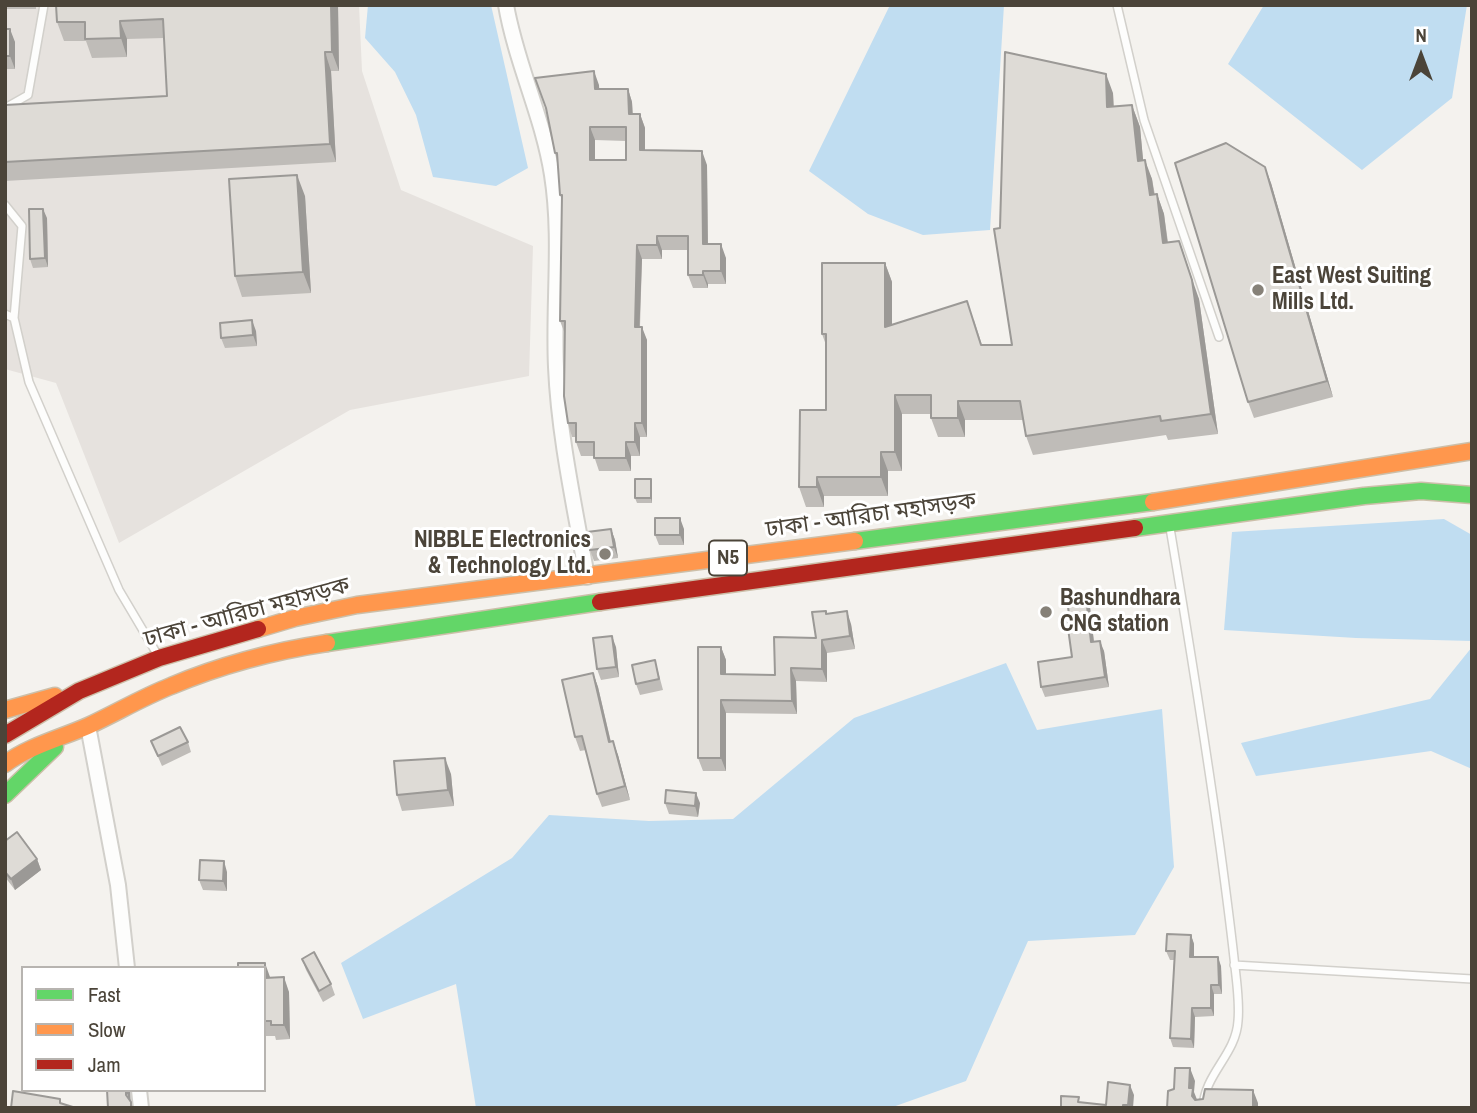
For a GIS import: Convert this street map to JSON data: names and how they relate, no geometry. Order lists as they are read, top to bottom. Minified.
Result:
{"streets":{"highway":["ঢাকা - আরিচা মহাসড়ক","N5"]},"places":["East West Suiting Mills Ltd.","NIBBLE Electronics & Technology Ltd.","Bashundhara CNG station"],"legend":["Fast","Slow","Jam"],"north":"top"}
